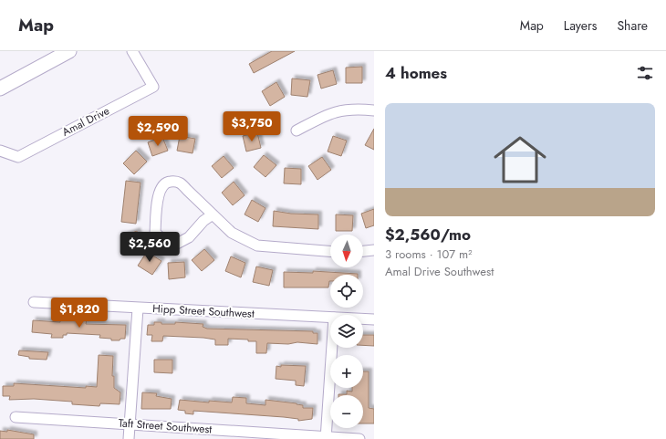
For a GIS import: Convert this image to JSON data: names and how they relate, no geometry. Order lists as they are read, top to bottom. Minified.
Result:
{"streets":{"street":["Amal Drive","Hipp Street Southwest","Taft Street Southwest"]},"north":"bottom","page":{"header":"Map","nav":["Map","Layers","Share"],"heading":"4 homes","list":[{"name":"$2,560/mo","note":"3 rooms · 107 m² · Amal Drive Southwest"}],"price":["$3,750","$2,590","$2,560","$1,820"],"map_buttons":["+","−"]}}
